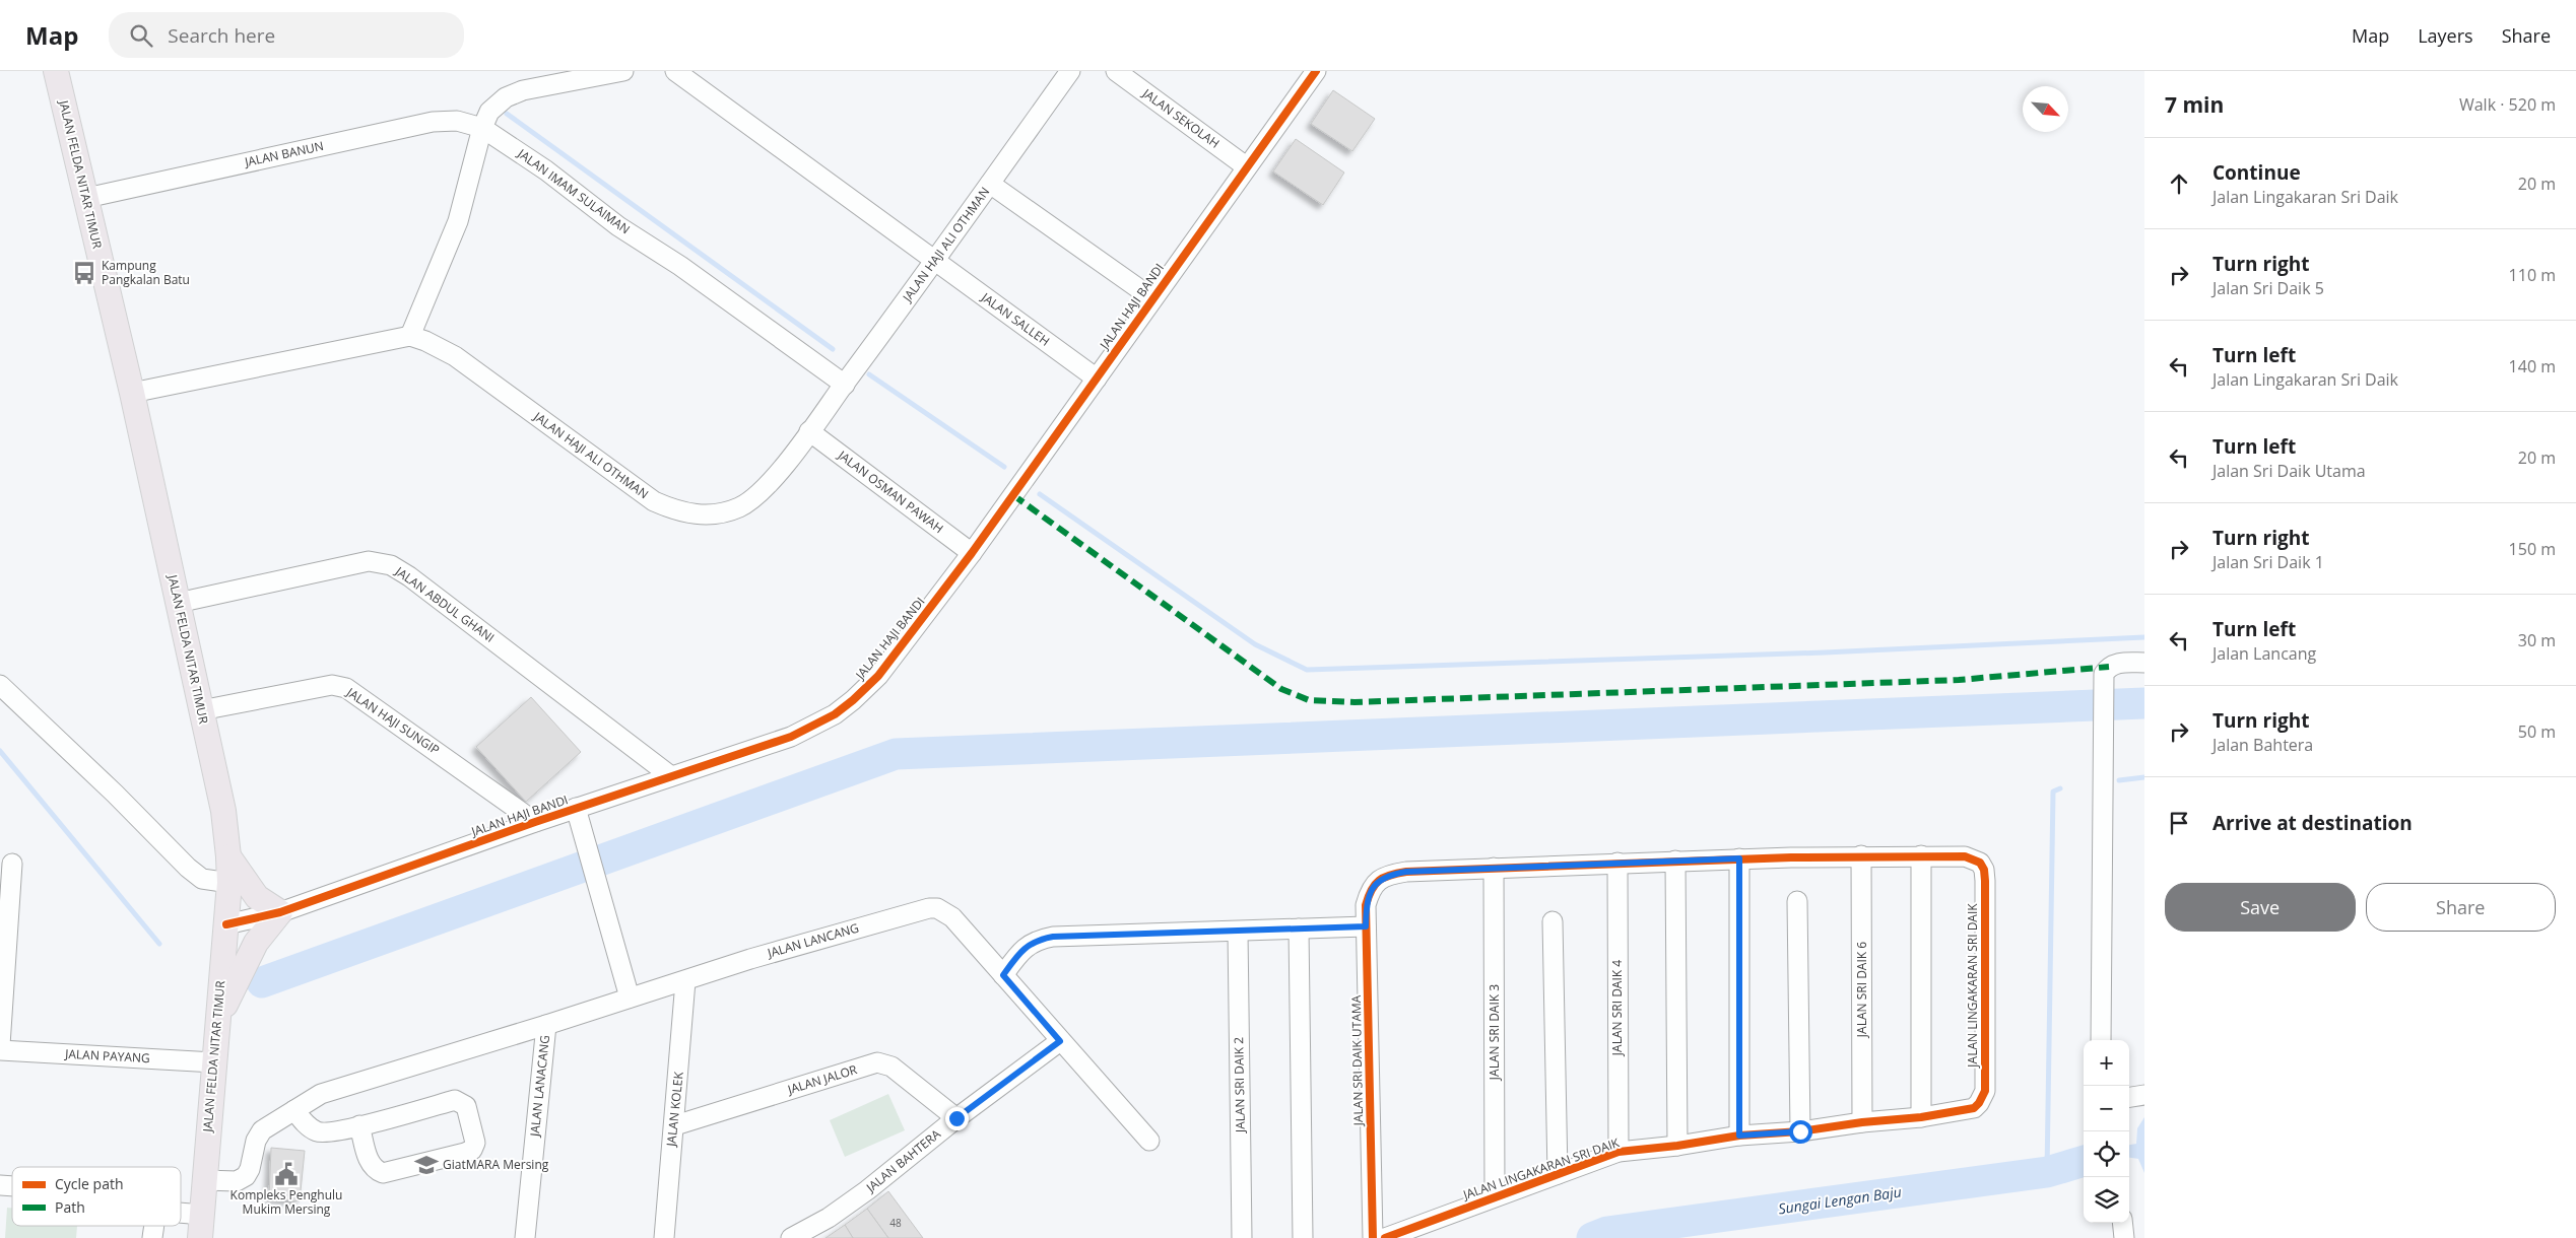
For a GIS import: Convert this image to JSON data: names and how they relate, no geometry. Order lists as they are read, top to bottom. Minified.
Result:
{"streets":{"main road":["JALAN FELDA NITAR TIMUR"],"street":["JALAN SEKOLAH","JALAN BANUN","JALAN IMAM SULAIMAN","JALAN HAJI ALI OTHMAN","JALAN HAJI BANDI","JALAN SALLEH","JALAN OSMAN PAWAH","JALAN ABDUL GHANI","JALAN HAJI SUNGIP","JALAN LANCANG","JALAN LINGAKARAN SRI DAIK","JALAN SRI DAIK 6","JALAN SRI DAIK 4","JALAN SRI DAIK 3","JALAN PAYANG","JALAN SRI DAIK UTAMA","JALAN JALOR","JALAN SRI DAIK 2","JALAN LANACANG","JALAN KOLEK","JALAN BAHTERA"]},"crossings":[["JALAN SEKOLAH","JALAN HAJI BANDI"],["JALAN BANUN","JALAN FELDA NITAR TIMUR"],["JALAN BANUN","JALAN IMAM SULAIMAN"],["JALAN FELDA NITAR TIMUR","JALAN HAJI BANDI"],["JALAN FELDA NITAR TIMUR","JALAN ABDUL GHANI"],["JALAN FELDA NITAR TIMUR","JALAN HAJI SUNGIP"],["JALAN FELDA NITAR TIMUR","JALAN LANCANG"],["JALAN FELDA NITAR TIMUR","JALAN PAYANG"],["JALAN IMAM SULAIMAN","JALAN HAJI ALI OTHMAN"],["JALAN HAJI ALI OTHMAN","JALAN SALLEH"],["JALAN HAJI ALI OTHMAN","JALAN OSMAN PAWAH"],["JALAN HAJI BANDI","JALAN SALLEH"],["JALAN HAJI BANDI","JALAN OSMAN PAWAH"],["JALAN HAJI BANDI","JALAN ABDUL GHANI"],["JALAN HAJI BANDI","JALAN HAJI SUNGIP"],["JALAN LANCANG","JALAN LANACANG"],["JALAN LANCANG","JALAN KOLEK"],["JALAN LANCANG","JALAN BAHTERA"],["JALAN LINGAKARAN SRI DAIK","JALAN SRI DAIK 6"],["JALAN LINGAKARAN SRI DAIK","JALAN SRI DAIK 4"],["JALAN LINGAKARAN SRI DAIK","JALAN SRI DAIK 3"],["JALAN LINGAKARAN SRI DAIK","JALAN SRI DAIK UTAMA"],["JALAN JALOR","JALAN KOLEK"],["JALAN JALOR","JALAN BAHTERA"]],"water":["Sungai Lengan Baju"],"places":{"bus stop":["Kampung Pangkalan Batu"],"school or university":["GiatMARA Mersing"],"public building":["Kompleks Penghulu Mukim Mersing"]},"house_numbers":["48"],"legend":["Cycle path","Path"],"north":"bottom right","page":{"header":"Map","search":"Search here","nav":["Map","Layers","Share"],"heading":["7 min","Walk · 520 m"],"list":[["Continue","Jalan Lingakaran Sri Daik","20 m"],["Turn right","Jalan Sri Daik 5","110 m"],["Turn left","Jalan Lingakaran Sri Daik","140 m"],["Turn left","Jalan Sri Daik Utama","20 m"],["Turn right","Jalan Sri Daik 1","150 m"],["Turn left","Jalan Lancang","30 m"],["Turn right","Jalan Bahtera","50 m"],"Arrive at destination"],"buttons":["Save","Share"],"map_buttons":["+","−"]}}
